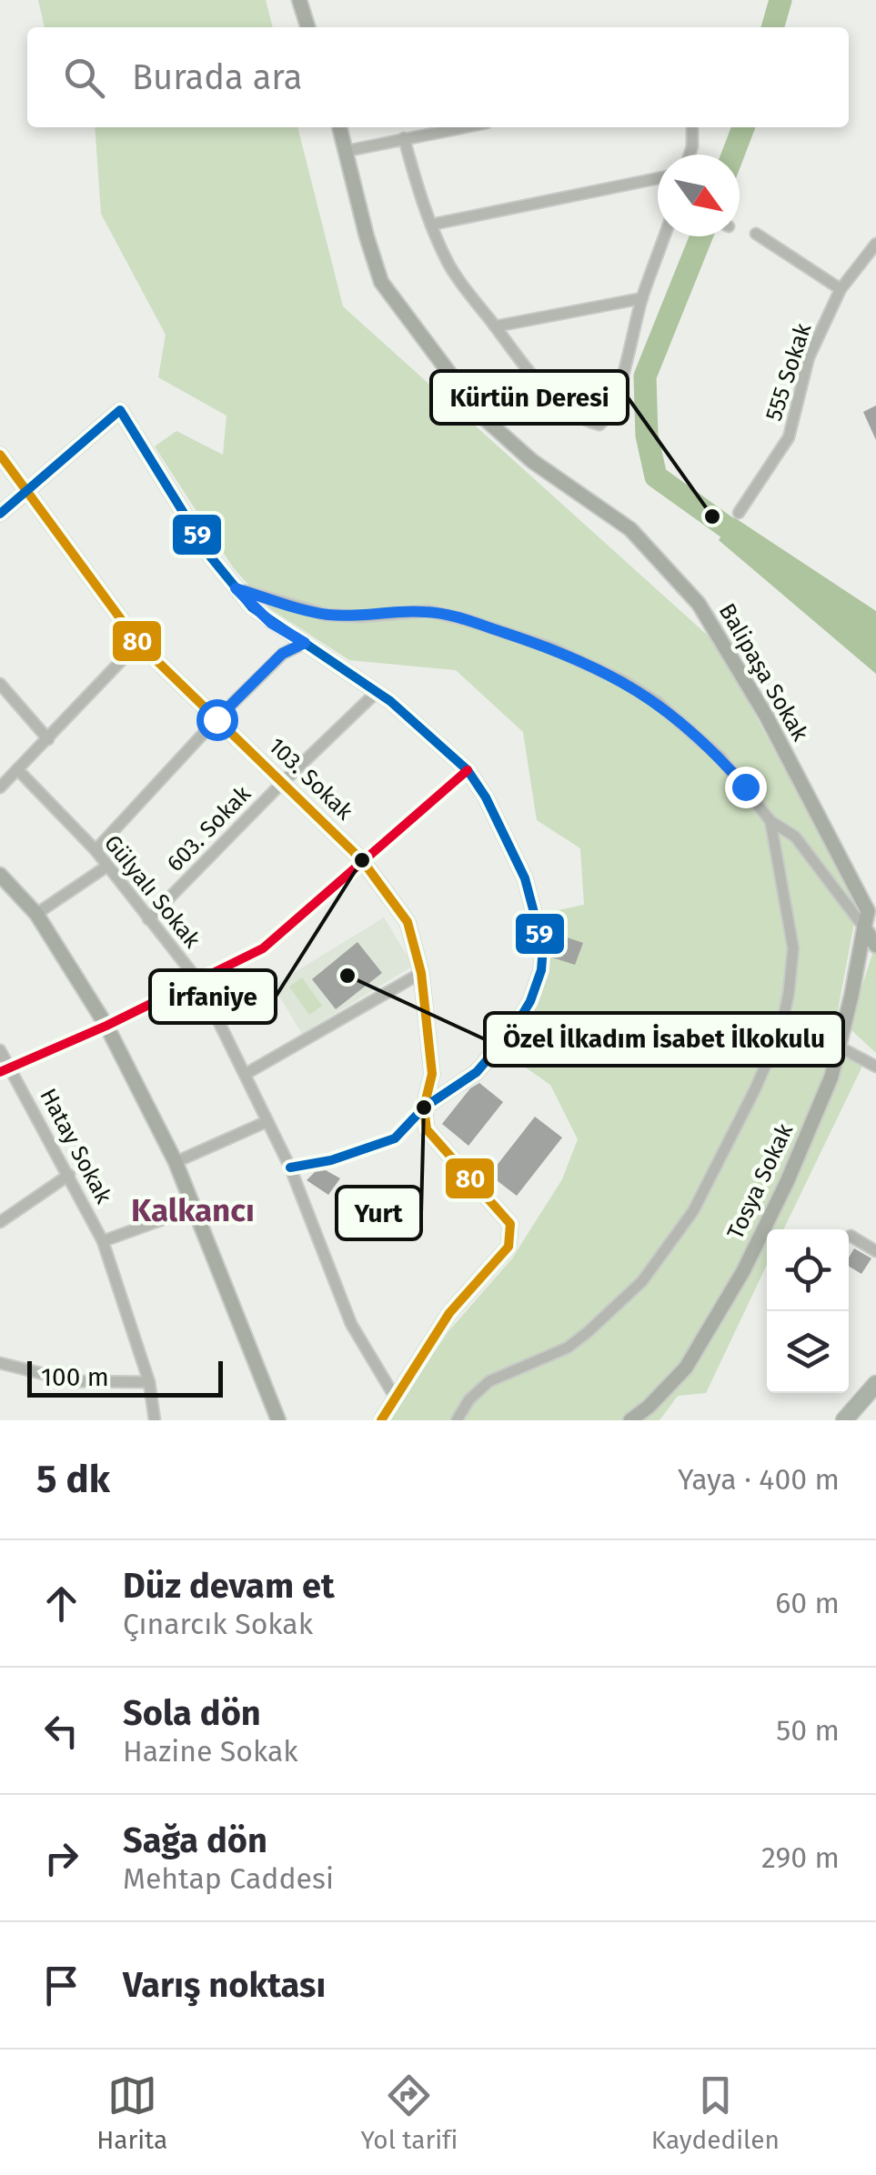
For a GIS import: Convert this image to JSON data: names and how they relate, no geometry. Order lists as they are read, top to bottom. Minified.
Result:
{"streets":{"street":["555 Sokak","Balipaşa Sokak","103. Sokak","603. Sokak","Gülyalı Sokak","Hatay Sokak","Tosya Sokak"]},"crossings":[["Balipaşa Sokak","Tosya Sokak"],["103. Sokak","603. Sokak"],["603. Sokak","Gülyalı Sokak"]],"districts":["Kalkancı"],"places":["Kürtün Deresi","İrfaniye","Özel İlkadım İsabet İlkokulu","Yurt"],"lines":["transit line 59","transit line 80"],"scale_bar":"100 m","north":"bottom right","page":{"search":"Burada ara","scale":"100 m","heading":["5 dk","Yaya · 400 m"],"list":[["Düz devam et","Çınarcık Sokak","60 m"],["Sola dön","Hazine Sokak","50 m"],["Sağa dön","Mehtap Caddesi","290 m"],"Varış noktası"],"nav":["Harita","Yol tarifi","Kaydedilen"]}}
